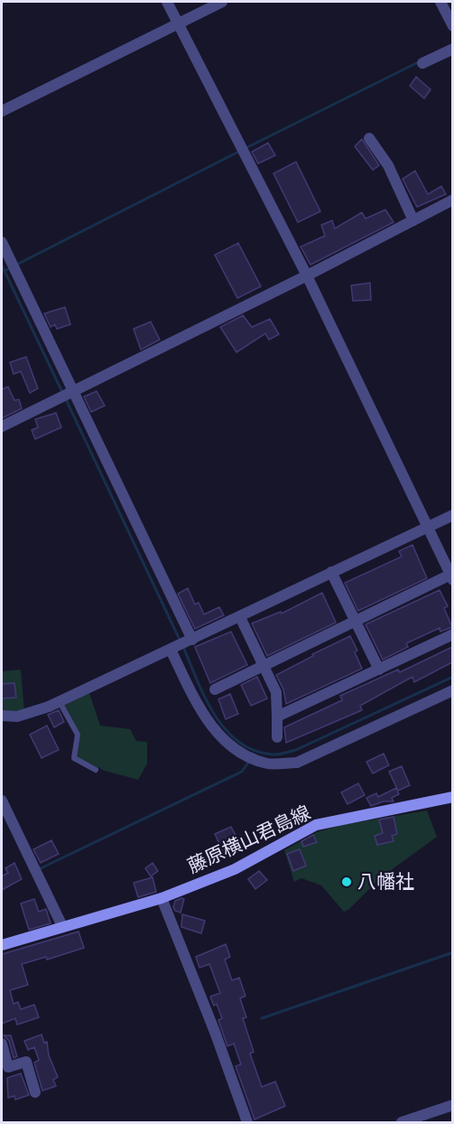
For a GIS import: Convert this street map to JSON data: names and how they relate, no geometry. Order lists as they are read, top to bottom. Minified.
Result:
{"streets":{"main road":["藤原横山君島線"]},"places":["八幡社"]}
